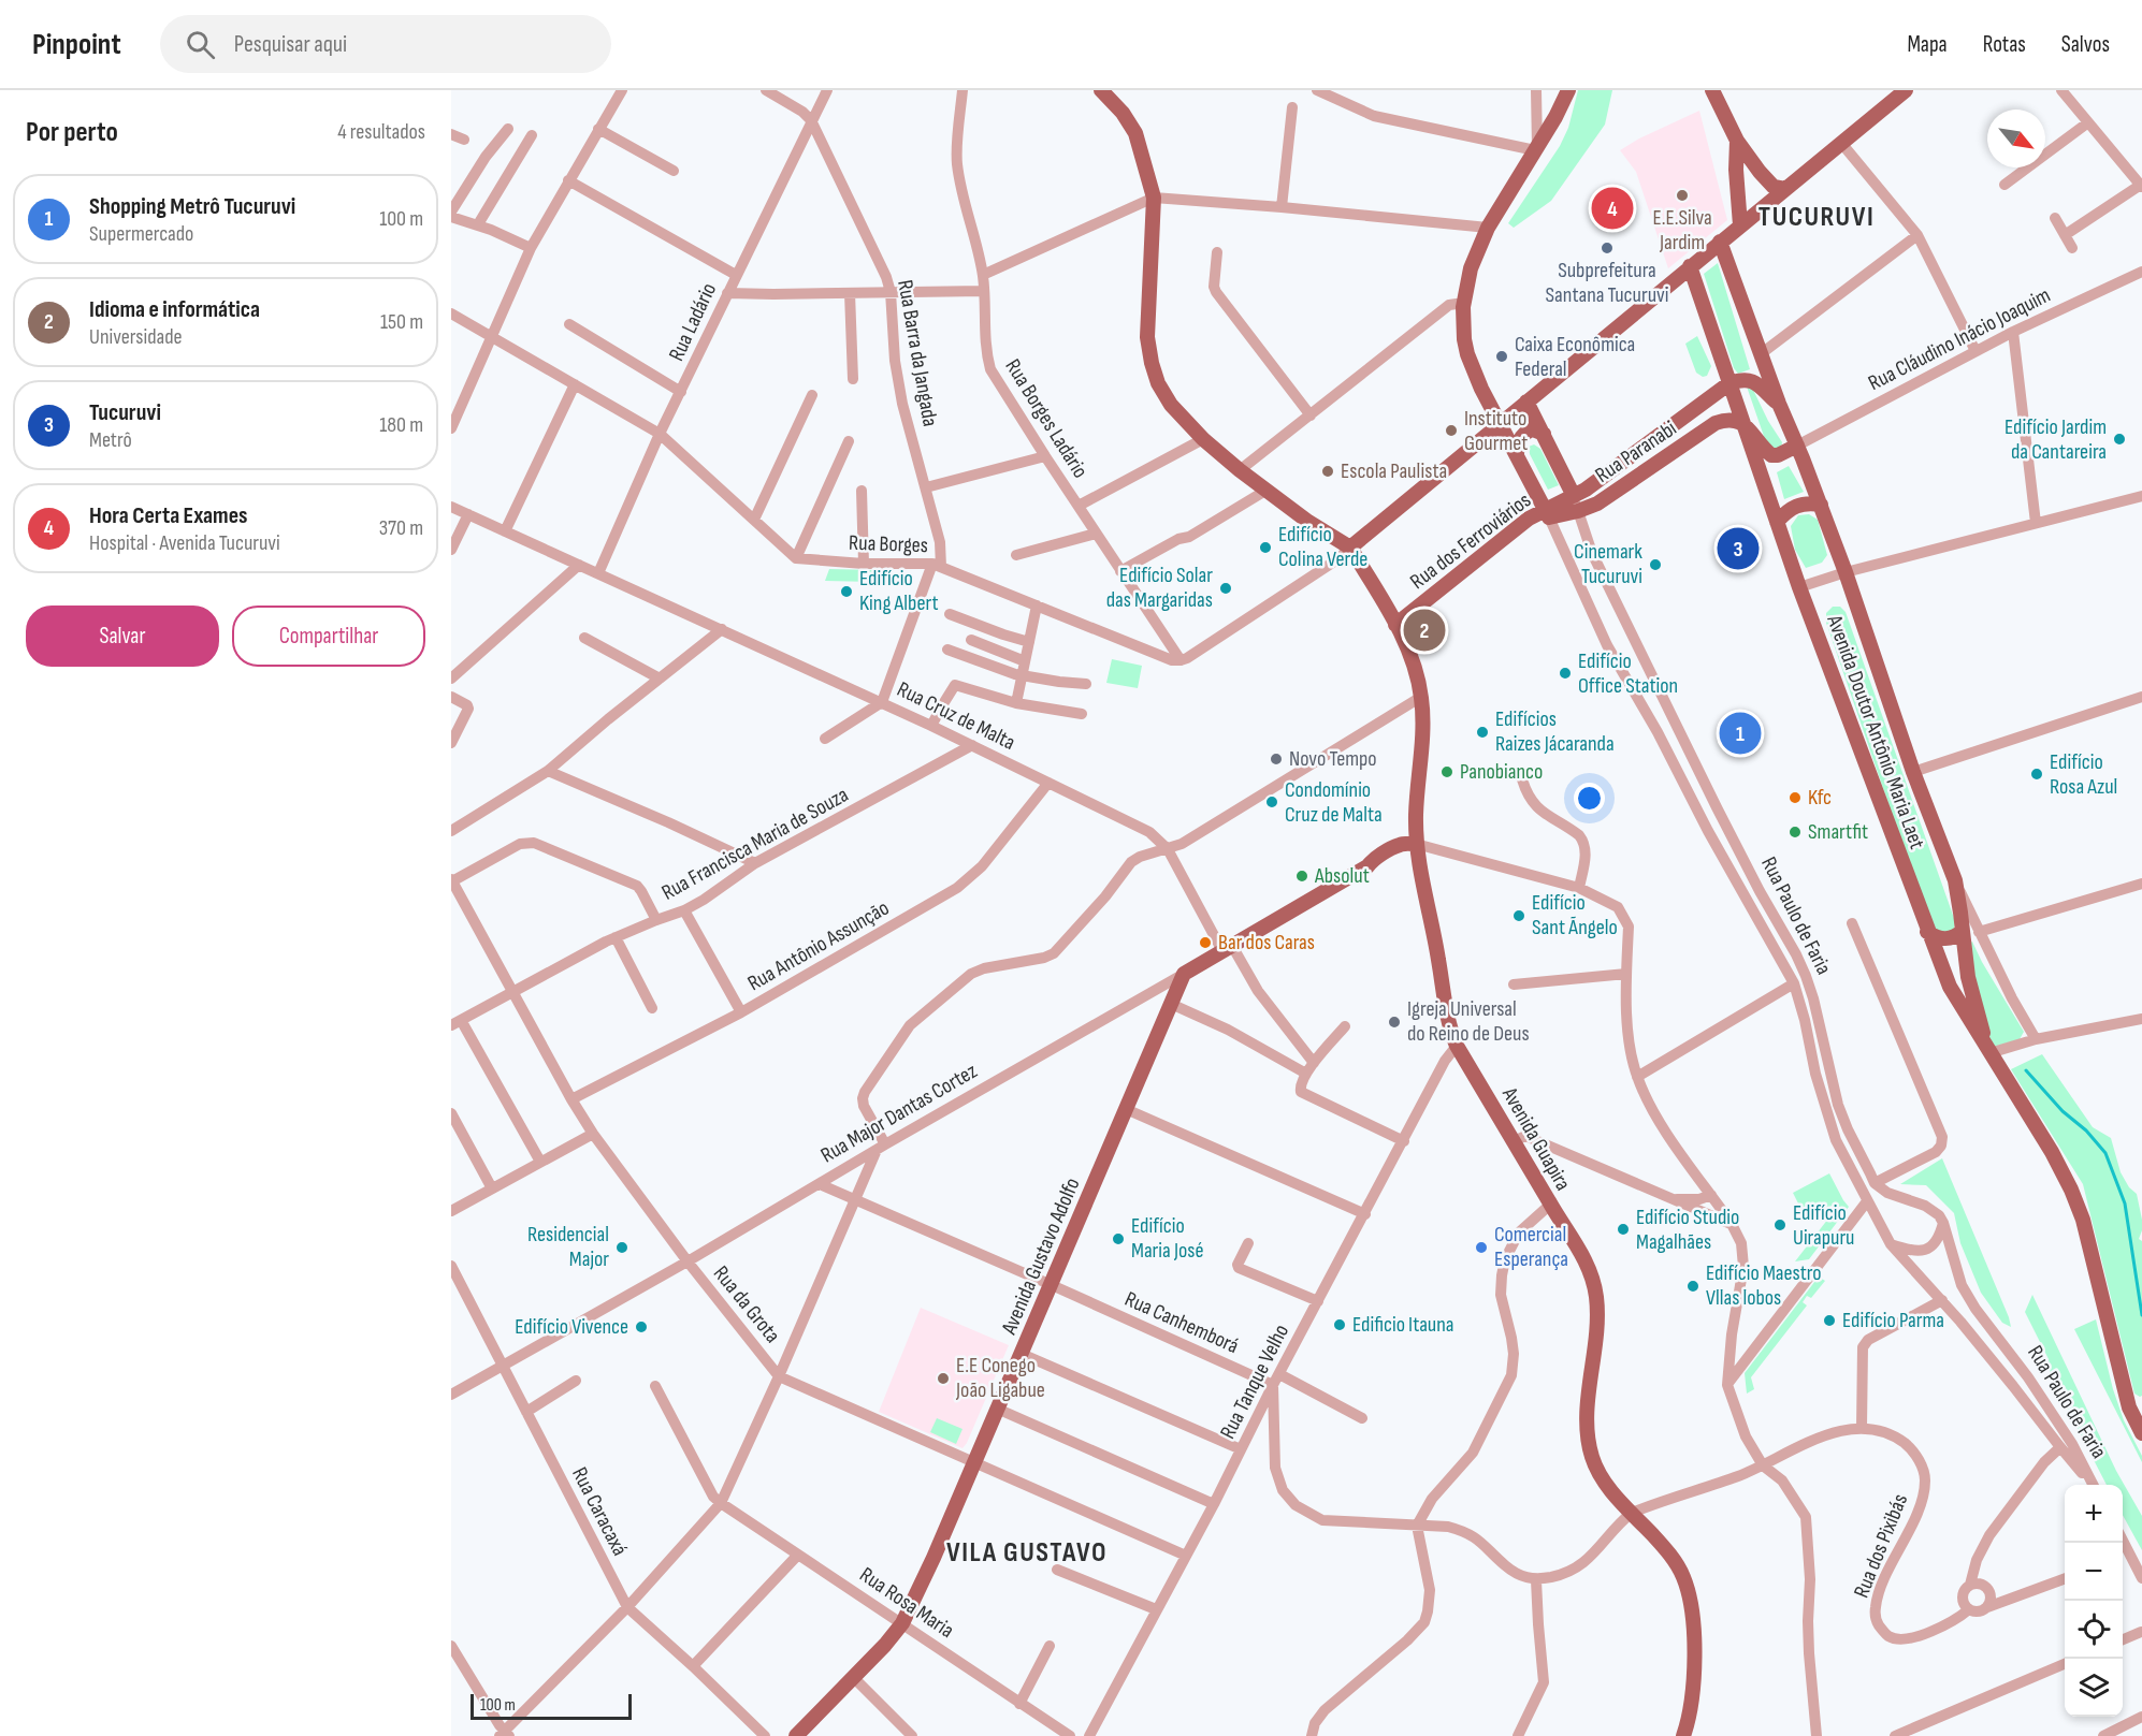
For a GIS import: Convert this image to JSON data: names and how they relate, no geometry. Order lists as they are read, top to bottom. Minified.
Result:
{"streets":{"main road":["Rua Paranabi","Rua dos Ferroviários","Avenida Doutor Antônio Maria Laet","Rua Paulo de Faria","Rua Major Dantas Cortez","Avenida Guapira","Avenida Gustavo Adolfo"],"street":["Rua Ladário","Rua Cláudino Inácio Joaquim","Rua Barra da Jangada","Rua Borges Ladário","Rua Borges","Rua Cruz de Malta","Rua Francisca Maria de Souza","Rua Antônio Assunção","Rua da Grota","Rua Canhemborá","Rua Tanque Velho","Rua Caracaxá","Rua dos Pixibás","Rua Rosa Maria"]},"crossings":[["Rua Ladário","Rua Barra da Jangada"],["Rua Ladário","Rua Cruz de Malta"],["Rua Cláudino Inácio Joaquim","Avenida Doutor Antônio Maria Laet"],["Rua Barra da Jangada","Rua Borges"],["Rua Borges Ladário","Rua Borges"],["Rua Paranabi","Rua dos Ferroviários"],["Rua Paranabi","Avenida Doutor Antônio Maria Laet"],["Rua Paranabi","Rua Paulo de Faria"],["Rua dos Ferroviários","Rua Paulo de Faria"],["Rua dos Ferroviários","Avenida Guapira"],["Rua Cruz de Malta","Rua Francisca Maria de Souza"],["Rua Cruz de Malta","Rua Antônio Assunção"],["Rua Francisca Maria de Souza","Rua da Grota"],["Rua Antônio Assunção","Rua da Grota"],["Rua Major Dantas Cortez","Avenida Guapira"],["Rua Major Dantas Cortez","Avenida Gustavo Adolfo"],["Rua Major Dantas Cortez","Rua da Grota"],["Rua Major Dantas Cortez","Rua Canhemborá"],["Rua Major Dantas Cortez","Rua Caracaxá"],["Avenida Guapira","Rua Tanque Velho"],["Avenida Guapira","Rua dos Pixibás"],["Avenida Gustavo Adolfo","Rua da Grota"],["Avenida Gustavo Adolfo","Rua Canhemborá"],["Avenida Gustavo Adolfo","Rua Rosa Maria"],["Rua da Grota","Rua Tanque Velho"],["Rua Canhemborá","Rua Tanque Velho"]],"districts":["TUCURUVI","VILA GUSTAVO"],"places":["E.E.Silva Jardim","Subprefeitura Santana Tucuruvi","Caixa Econômica Federal","Instituto Gourmet","Edifício Jardim da Cantareira","Escola Paulista","Edifício Colina Verde","Cinemark Tucuruvi","Edifício Solar das Margaridas","Edifício King Albert","Edifício Office Station","Edifícios Raizes Jácaranda","Novo Tempo","Panobianco","Edifício Rosa Azul","Kfc","Condomínio Cruz de Malta","Smartfit","Absolut","Edifício Sant Ãngelo","Bar dos Caras","Igreja Universal do Reino de Deus","Edifício Uirapuru","Edifício Studio Magalhães","Edifício Maria José","Residencial Major","Comercial Esperança","Edifício Maestro Vllas lobos","Edifício Parma","Edificio Itauna","Edifício Vivence","E.E Conego João Ligabue"],"scale_bar":"100 m","north":"bottom right","page":{"header":"Pinpoint","search":"Pesquisar aqui","nav":["Mapa","Rotas","Salvos"],"heading":["Por perto","4 resultados"],"list":[{"mark":"1","name":"Shopping Metrô Tucuruvi","note":"Supermercado","value":"100 m"},{"mark":"2","name":"Idioma e informática","note":"Universidade","value":"150 m"},{"mark":"3","name":"Tucuruvi","note":"Metrô","value":"180 m"},{"mark":"4","name":"Hora Certa Exames","note":"Hospital · Avenida Tucuruvi","value":"370 m"}],"pins":["4","3","2","1"],"buttons":["Salvar","Compartilhar"],"map_buttons":["+","−"],"scale":"100 m"}}
